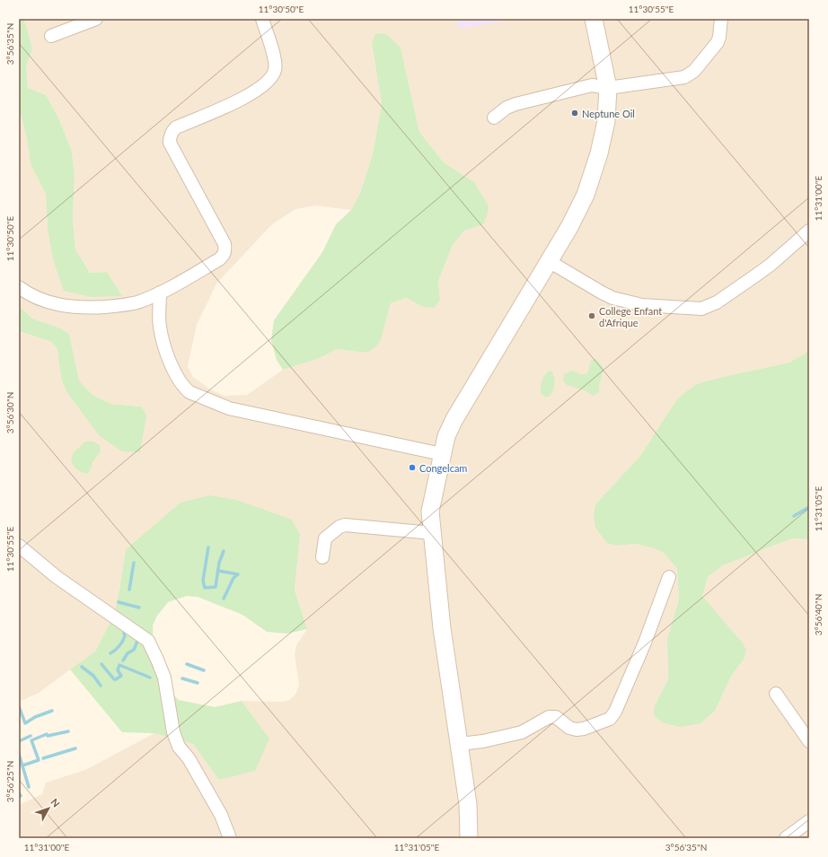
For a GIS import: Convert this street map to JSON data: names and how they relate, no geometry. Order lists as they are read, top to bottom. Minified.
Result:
{"places":["Neptune Oil","College Enfant d'Afrique","Congelcam"],"north":"top right","coordinates":["11°30'50\"E","11°30'55\"E","3°56'35\"N","11°31'00\"E","3°56'30\"N","11°31'05\"E","3°56'40\"N","3°56'25\"N"]}
